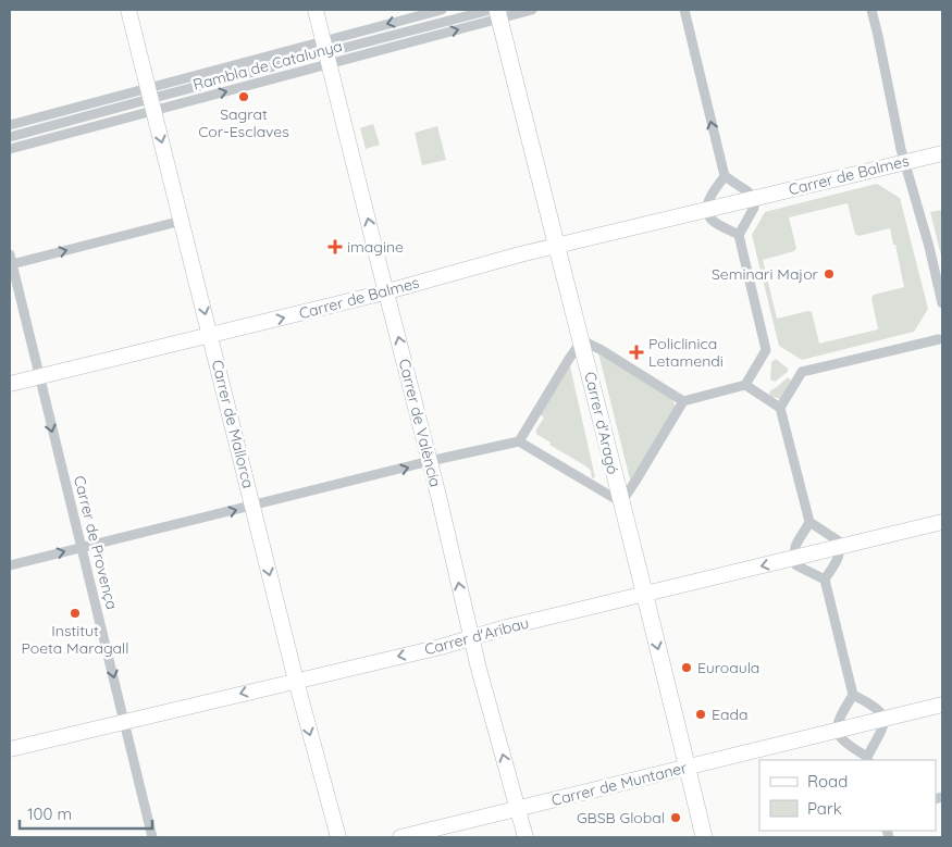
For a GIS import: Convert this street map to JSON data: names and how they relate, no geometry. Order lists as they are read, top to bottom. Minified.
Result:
{"streets":{"main road":["Carrer de Balmes","Carrer de València","Carrer d'Aragó","Carrer de Mallorca","Carrer d'Aribau","Carrer de Muntaner"],"street":["Rambla de Catalunya","Carrer de Provença"]},"crossings":[["Rambla de Catalunya","Carrer de València"],["Rambla de Catalunya","Carrer d'Aragó"],["Rambla de Catalunya","Carrer de Mallorca"],["Carrer de Balmes","Carrer de València"],["Carrer de Balmes","Carrer d'Aragó"],["Carrer de Balmes","Carrer de Mallorca"],["Carrer de Balmes","Carrer de Provença"],["Carrer de València","Carrer d'Aribau"],["Carrer de València","Carrer de Muntaner"],["Carrer d'Aragó","Carrer d'Aribau"],["Carrer d'Aragó","Carrer de Muntaner"],["Carrer de Mallorca","Carrer d'Aribau"],["Carrer de Provença","Carrer d'Aribau"]],"one_way":["Carrer de València","Carrer de Mallorca","Carrer de Provença","Carrer d'Aribau"],"places":{"other":["Sagrat Cor-Esclaves","Seminari Major","Institut Poeta Maragall","Euroaula","Eada","GBSB Global"],"health":["imagine","Policlinica Letamendi"]},"legend":["Road","Park"],"scale_bar":"100 m"}
